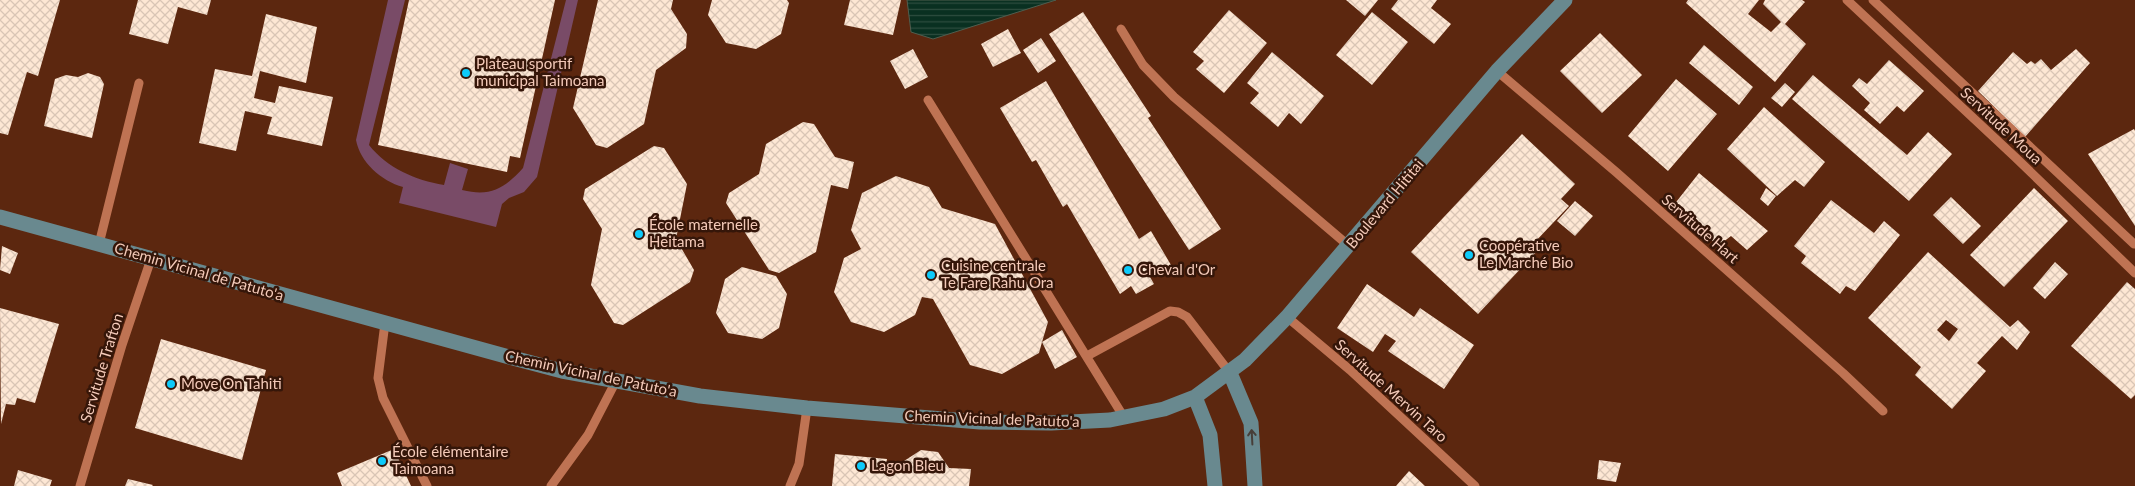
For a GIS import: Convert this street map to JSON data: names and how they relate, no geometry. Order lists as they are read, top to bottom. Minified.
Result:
{"streets":{"main road":["Boulevard Hititai","Chemin Vicinal de Patuto'a"],"street":["Servitude Moua","Servitude Hart","Servitude Trafton","Servitude Mervin Taro"]},"crossings":[["Boulevard Hititai","Servitude Hart"],["Boulevard Hititai","Chemin Vicinal de Patuto'a"],["Boulevard Hititai","Servitude Mervin Taro"],["Chemin Vicinal de Patuto'a","Servitude Trafton"]],"places":["Plateau sportif municipal Taimoana","École maternelle Heitama","Coopérative Le Marché Bio","Cheval d'Or","Cuisine centrale Te Fare Rahu Ora","Move On Tahiti","École élémentaire Taimoana","Lagon Bleu"]}
